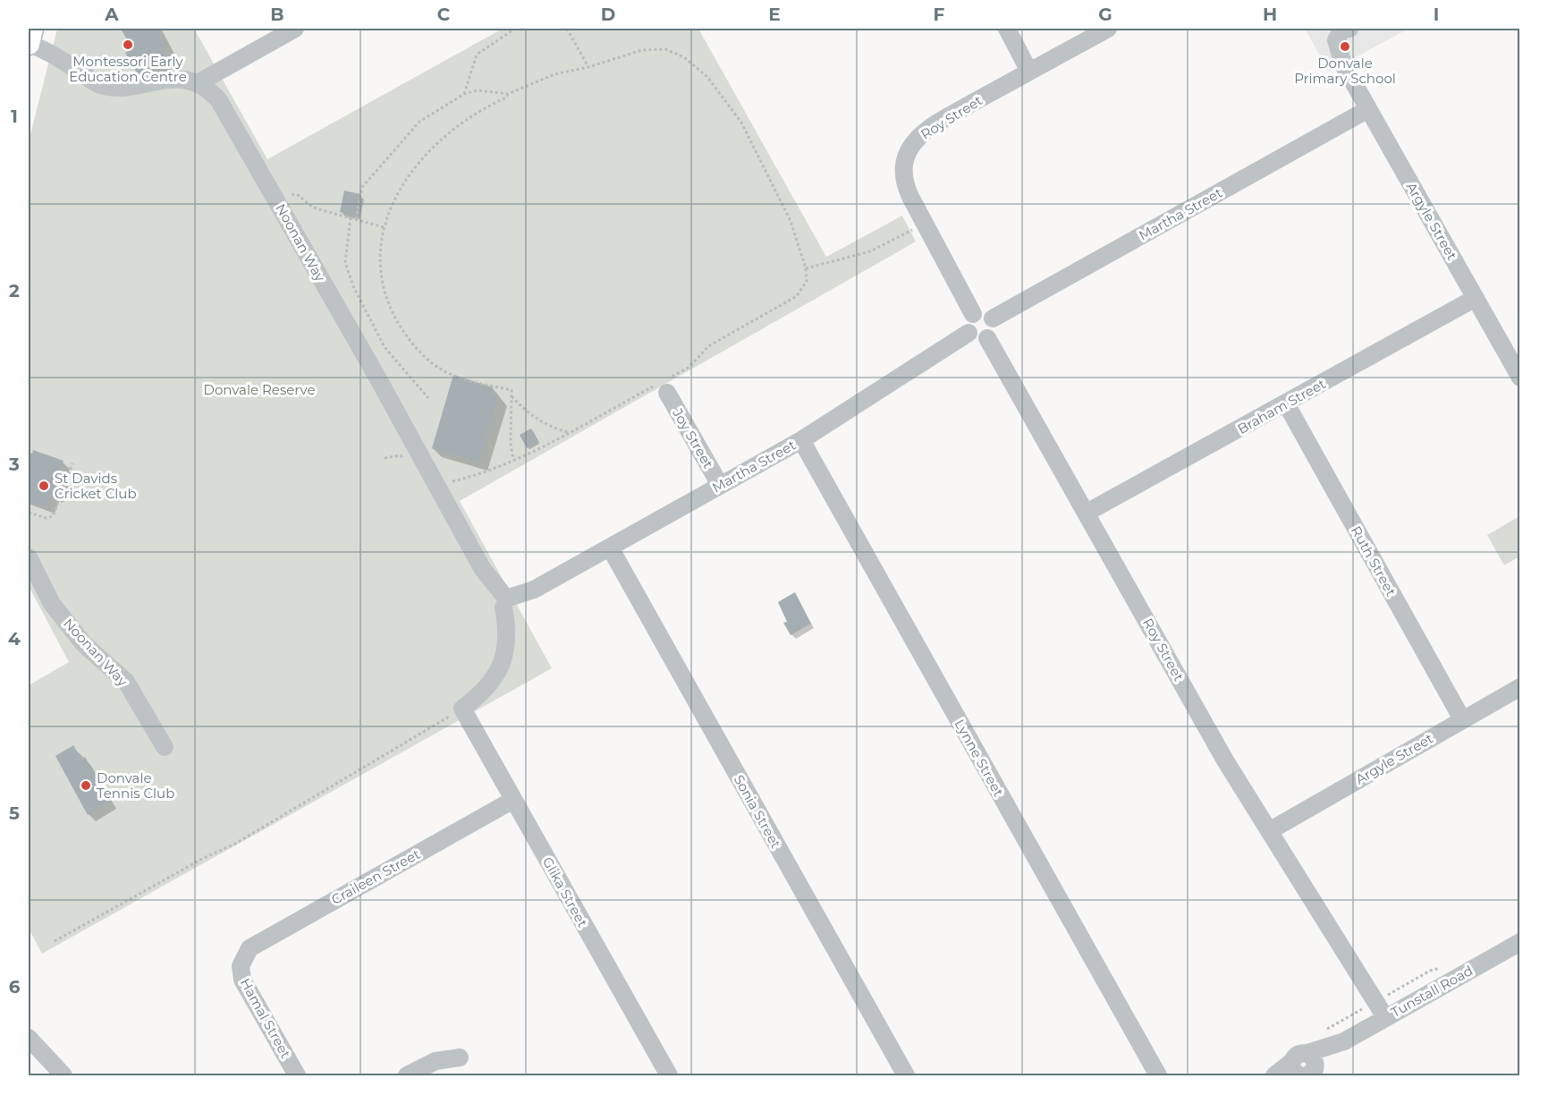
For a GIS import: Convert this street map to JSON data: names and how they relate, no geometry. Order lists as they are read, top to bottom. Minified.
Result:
{"streets":{"street":["Roy Street","Martha Street","Argyle Street","Noonan Way","Braham Street","Joy Street","Ruth Street","Lynne Street","Sonia Street","Craileen Street","Glika Street","Tunstall Road","Hamal Street"]},"crossings":[["Roy Street","Martha Street"],["Roy Street","Argyle Street"],["Roy Street","Braham Street"],["Roy Street","Tunstall Road"],["Martha Street","Argyle Street"],["Martha Street","Noonan Way"],["Martha Street","Joy Street"],["Martha Street","Lynne Street"],["Martha Street","Sonia Street"],["Argyle Street","Braham Street"],["Argyle Street","Ruth Street"],["Braham Street","Ruth Street"],["Craileen Street","Glika Street"],["Craileen Street","Hamal Street"]],"parks":["Donvale Reserve"],"places":["Montessori Early Education Centre","Donvale Primary School","St Davids Cricket Club","Donvale Tennis Club"],"grid":{"columns":["A","B","C","D","E","F","G","H","I"],"rows":["1","2","3","4","5","6"]}}
